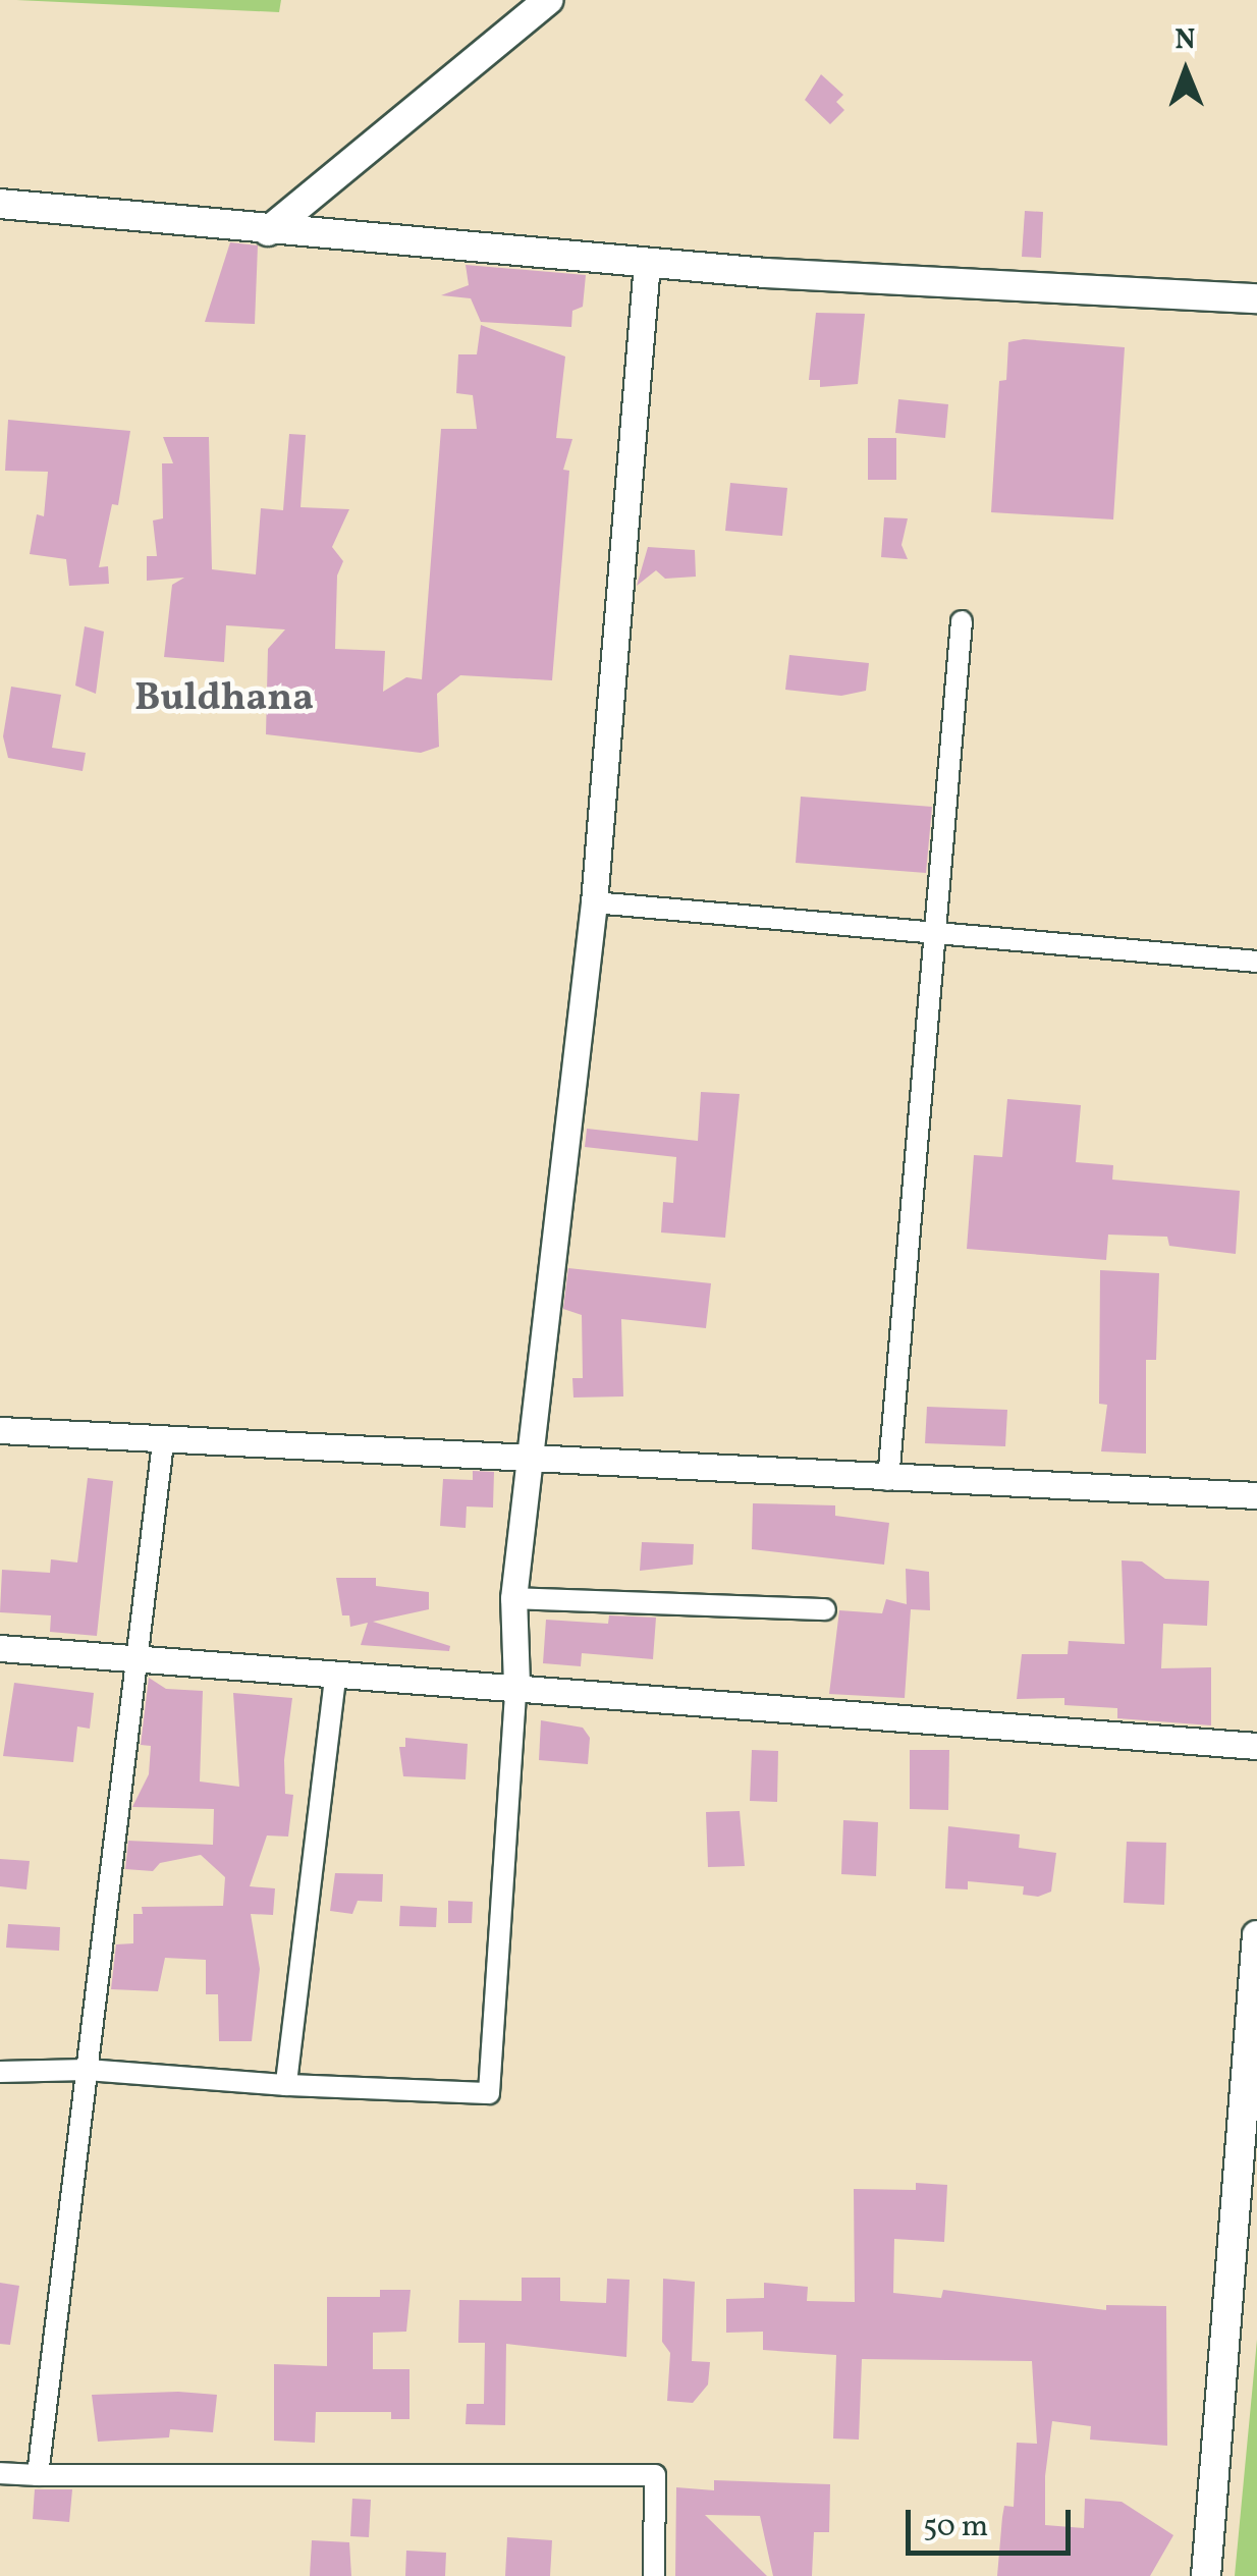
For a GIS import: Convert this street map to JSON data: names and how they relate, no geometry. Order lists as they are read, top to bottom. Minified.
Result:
{"districts":["Buldhana"],"scale_bar":"50 m","north":"top"}
